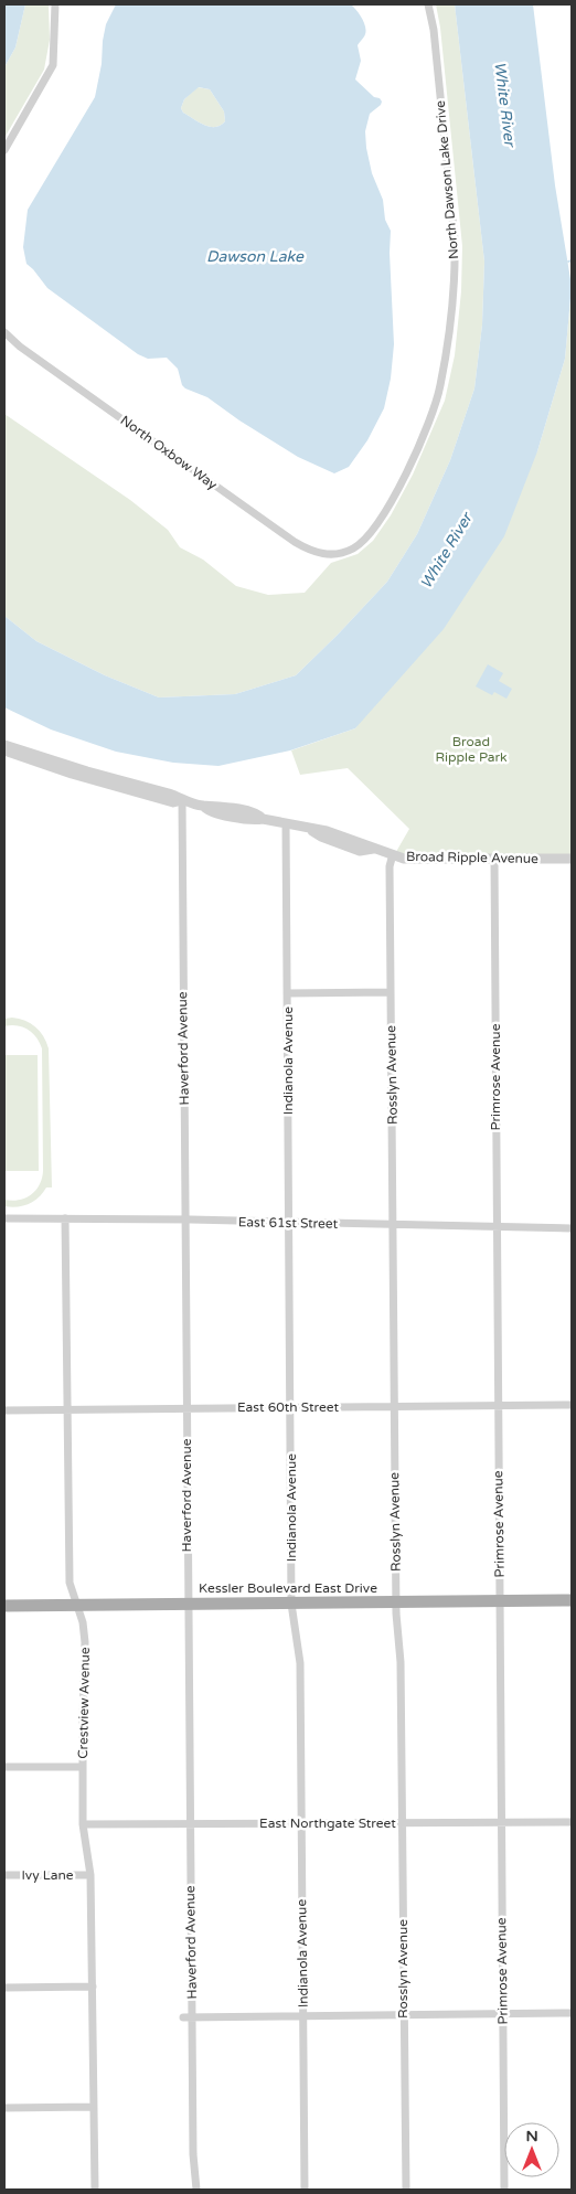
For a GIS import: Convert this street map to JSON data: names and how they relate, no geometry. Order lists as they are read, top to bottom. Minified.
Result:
{"streets":{"main road":["Kessler Boulevard East Drive"],"street":["North Dawson Lake Drive","North Oxbow Way","Broad Ripple Avenue","Haverford Avenue","Indianola Avenue","Rosslyn Avenue","Primrose Avenue","East 61st Street","East 60th Street","Crestview Avenue","East Northgate Street","Ivy Lane"]},"crossings":[["North Dawson Lake Drive","North Oxbow Way"],["Broad Ripple Avenue","Haverford Avenue"],["Broad Ripple Avenue","Indianola Avenue"],["Broad Ripple Avenue","Rosslyn Avenue"],["Broad Ripple Avenue","Primrose Avenue"],["Haverford Avenue","East 61st Street"],["Haverford Avenue","East 60th Street"],["Haverford Avenue","Kessler Boulevard East Drive"],["Haverford Avenue","East Northgate Street"],["Indianola Avenue","East 61st Street"],["Indianola Avenue","East 60th Street"],["Indianola Avenue","Kessler Boulevard East Drive"],["Indianola Avenue","East Northgate Street"],["Rosslyn Avenue","East 61st Street"],["Rosslyn Avenue","East 60th Street"],["Rosslyn Avenue","Kessler Boulevard East Drive"],["Rosslyn Avenue","East Northgate Street"],["Primrose Avenue","East 61st Street"],["Primrose Avenue","East 60th Street"],["Primrose Avenue","Kessler Boulevard East Drive"],["Primrose Avenue","East Northgate Street"],["East 61st Street","Crestview Avenue"],["East 60th Street","Crestview Avenue"],["Kessler Boulevard East Drive","Crestview Avenue"],["Crestview Avenue","East Northgate Street"],["Crestview Avenue","Ivy Lane"]],"water":["White River","Dawson Lake"],"parks":["Broad Ripple Park"],"north":"top"}
